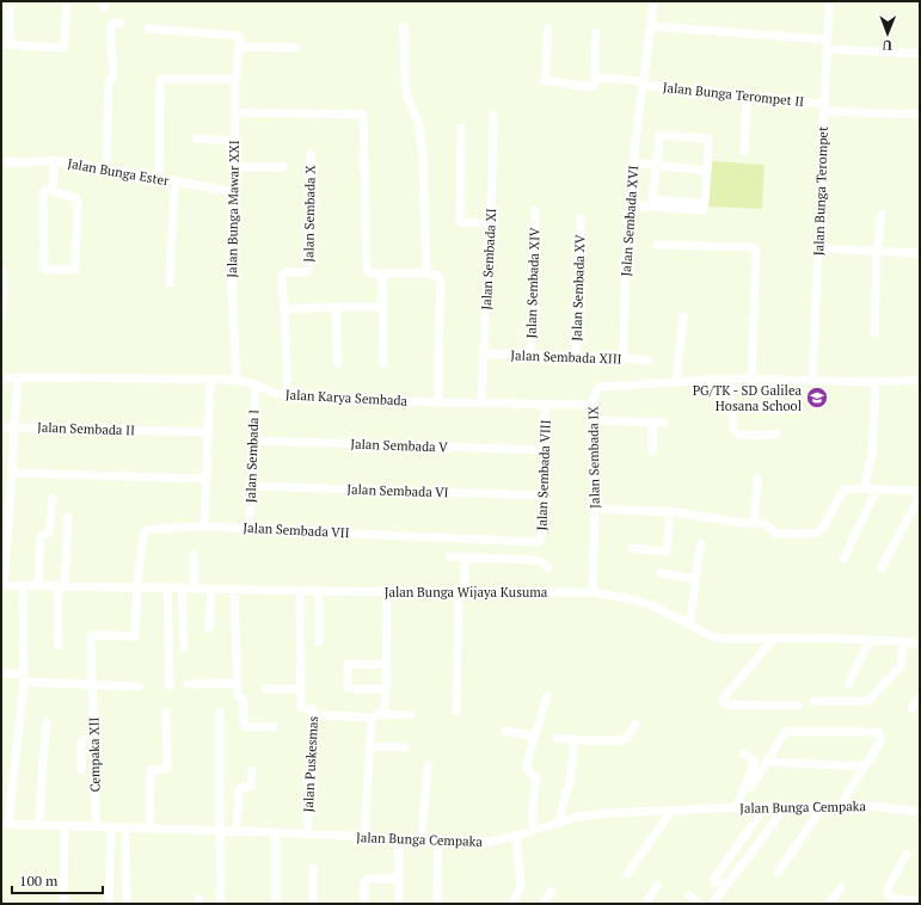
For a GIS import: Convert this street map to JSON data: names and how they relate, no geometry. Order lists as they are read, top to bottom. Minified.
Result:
{"streets":{"street":["Jalan Bunga Terompet II","Jalan Bunga Ester","Jalan Bunga Terompet","Jalan Bunga Mawar XXI","Jalan Sembada X","Jalan Sembada XVI","Jalan Sembada XI","Jalan Sembada XIV","Jalan Sembada XV","Jalan Sembada XIII","Jalan Karya Sembada","Jalan Sembada II","Jalan Sembada V","Jalan Sembada I","Jalan Sembada IX","Jalan Sembada VIII","Jalan Sembada VI","Jalan Sembada VII","Jalan Bunga Wijaya Kusuma","Cempaka XII","Jalan Puskesmas","Jalan Bunga Cempaka"]},"crossings":[["Jalan Bunga Terompet II","Jalan Bunga Terompet"],["Jalan Bunga Terompet II","Jalan Sembada XVI"],["Jalan Bunga Ester","Jalan Bunga Mawar XXI"],["Jalan Bunga Terompet","Jalan Sembada IX"],["Jalan Bunga Mawar XXI","Jalan Karya Sembada"],["Jalan Sembada X","Jalan Karya Sembada"],["Jalan Sembada XVI","Jalan Sembada XIII"],["Jalan Sembada XI","Jalan Sembada XIII"],["Jalan Sembada XI","Jalan Karya Sembada"],["Jalan Sembada XIV","Jalan Sembada XIII"],["Jalan Sembada XV","Jalan Sembada XIII"],["Jalan Karya Sembada","Jalan Sembada I"],["Jalan Karya Sembada","Jalan Sembada IX"],["Jalan Karya Sembada","Jalan Sembada VIII"],["Jalan Sembada V","Jalan Sembada I"],["Jalan Sembada V","Jalan Sembada VIII"],["Jalan Sembada I","Jalan Sembada VI"],["Jalan Sembada I","Jalan Sembada VII"],["Jalan Sembada IX","Jalan Bunga Wijaya Kusuma"],["Jalan Sembada VIII","Jalan Sembada VI"],["Jalan Sembada VIII","Jalan Sembada VII"],["Jalan Sembada VII","Jalan Bunga Wijaya Kusuma"],["Jalan Sembada VII","Cempaka XII"],["Jalan Bunga Wijaya Kusuma","Cempaka XII"],["Jalan Bunga Wijaya Kusuma","Jalan Puskesmas"],["Cempaka XII","Jalan Bunga Cempaka"],["Jalan Puskesmas","Jalan Bunga Cempaka"]],"places":{"school or university":["PG/TK - SD Galilea Hosana School"]},"scale_bar":"100 m","north":"bottom"}
